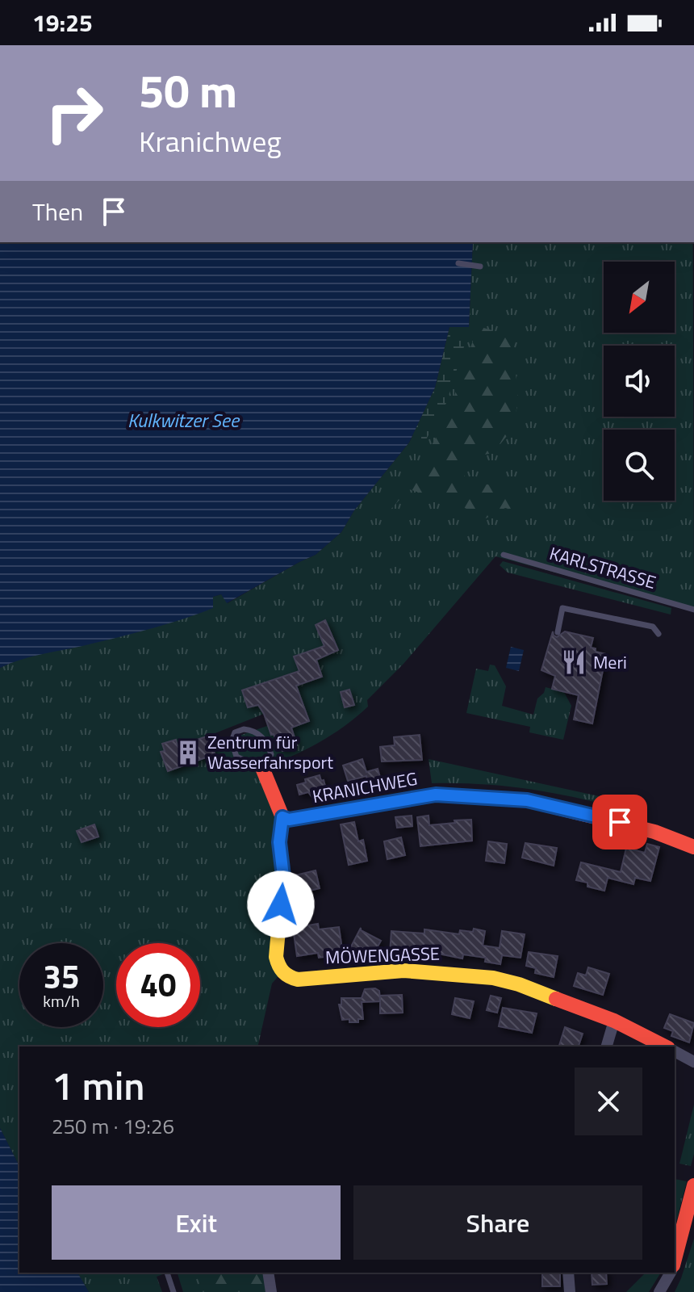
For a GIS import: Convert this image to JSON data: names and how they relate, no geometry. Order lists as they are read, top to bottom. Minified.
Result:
{"streets":{"street":["KRANICHWEG","MÖWENGASSE"],"lane":["KARLSTRASSE"]},"crossings":[["KRANICHWEG","MÖWENGASSE"]],"water":["Kulkwitzer See"],"places":{"restaurant":["Meri"],"building":["Zentrum für Wasserfahrsport"]},"north":"bottom left","page":{"status":"19:25","turn":["50 m","Kranichweg"],"then":"Then","speed":"35 km/h","limit":"40","heading":["1 min","250 m · 19:26"],"buttons":["Exit","Share"]}}
